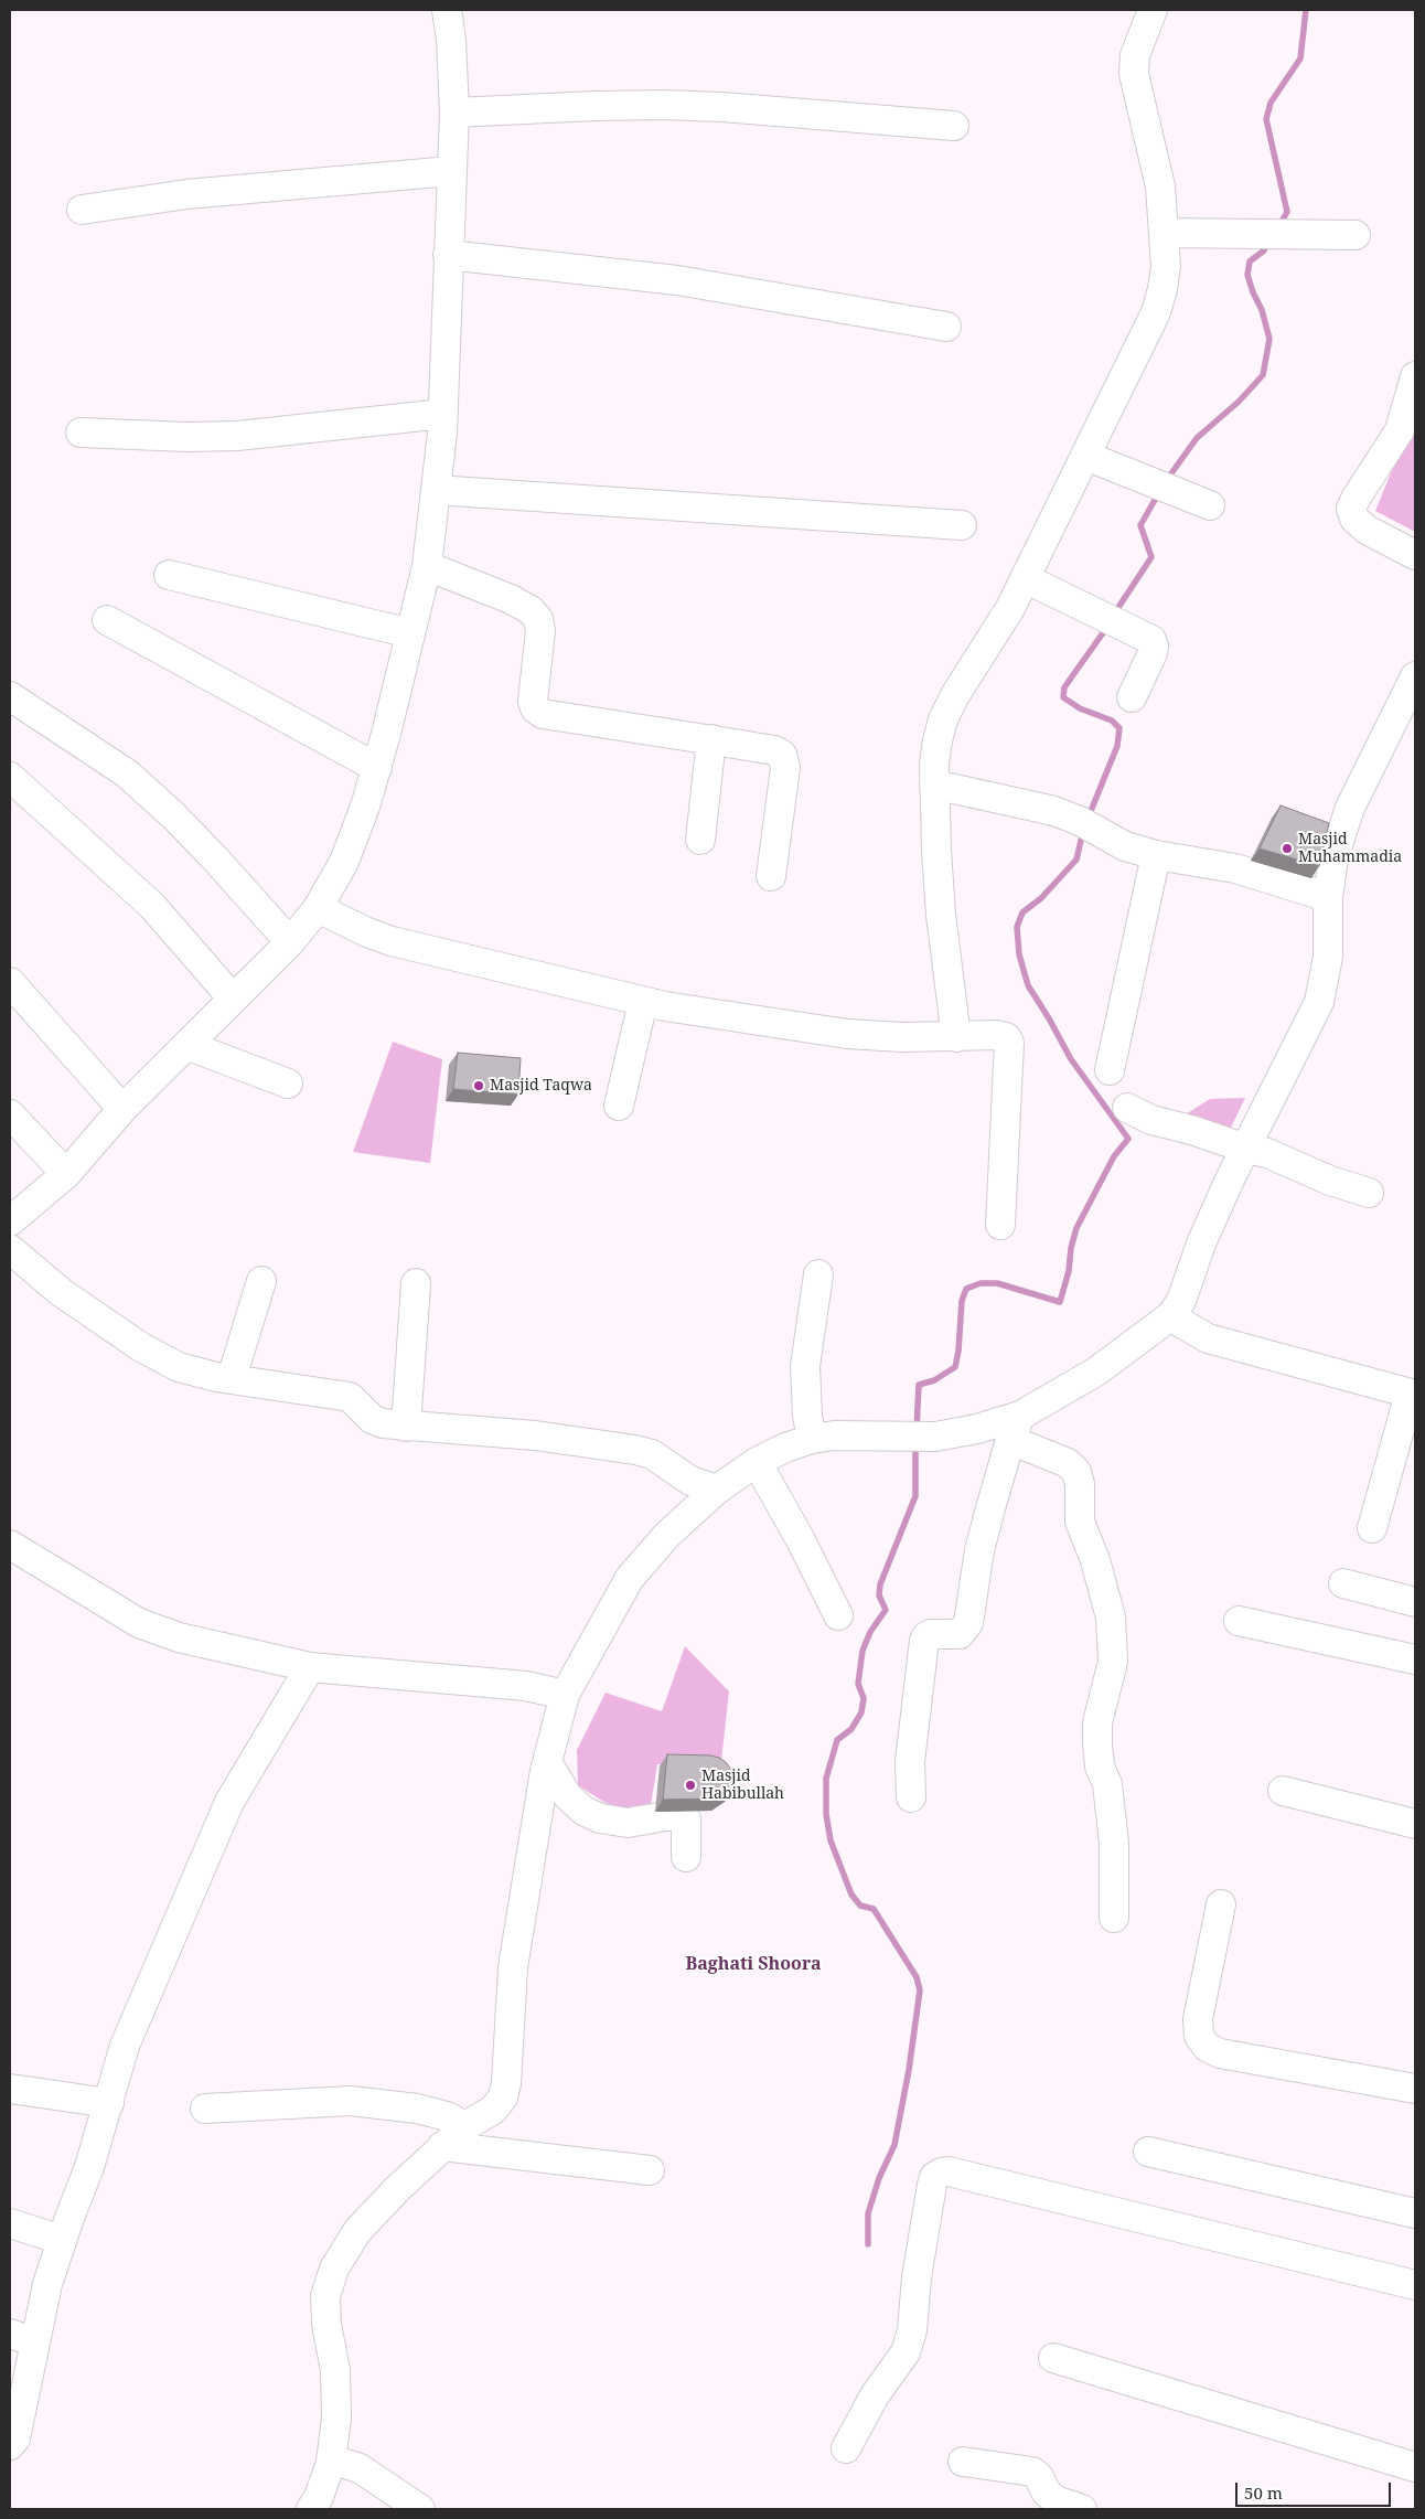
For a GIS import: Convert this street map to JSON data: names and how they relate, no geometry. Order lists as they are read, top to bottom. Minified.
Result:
{"districts":["Baghati Shoora"],"places":["Masjid Muhammadia","Masjid Taqwa","Masjid Habibullah"],"scale_bar":"50 m"}
